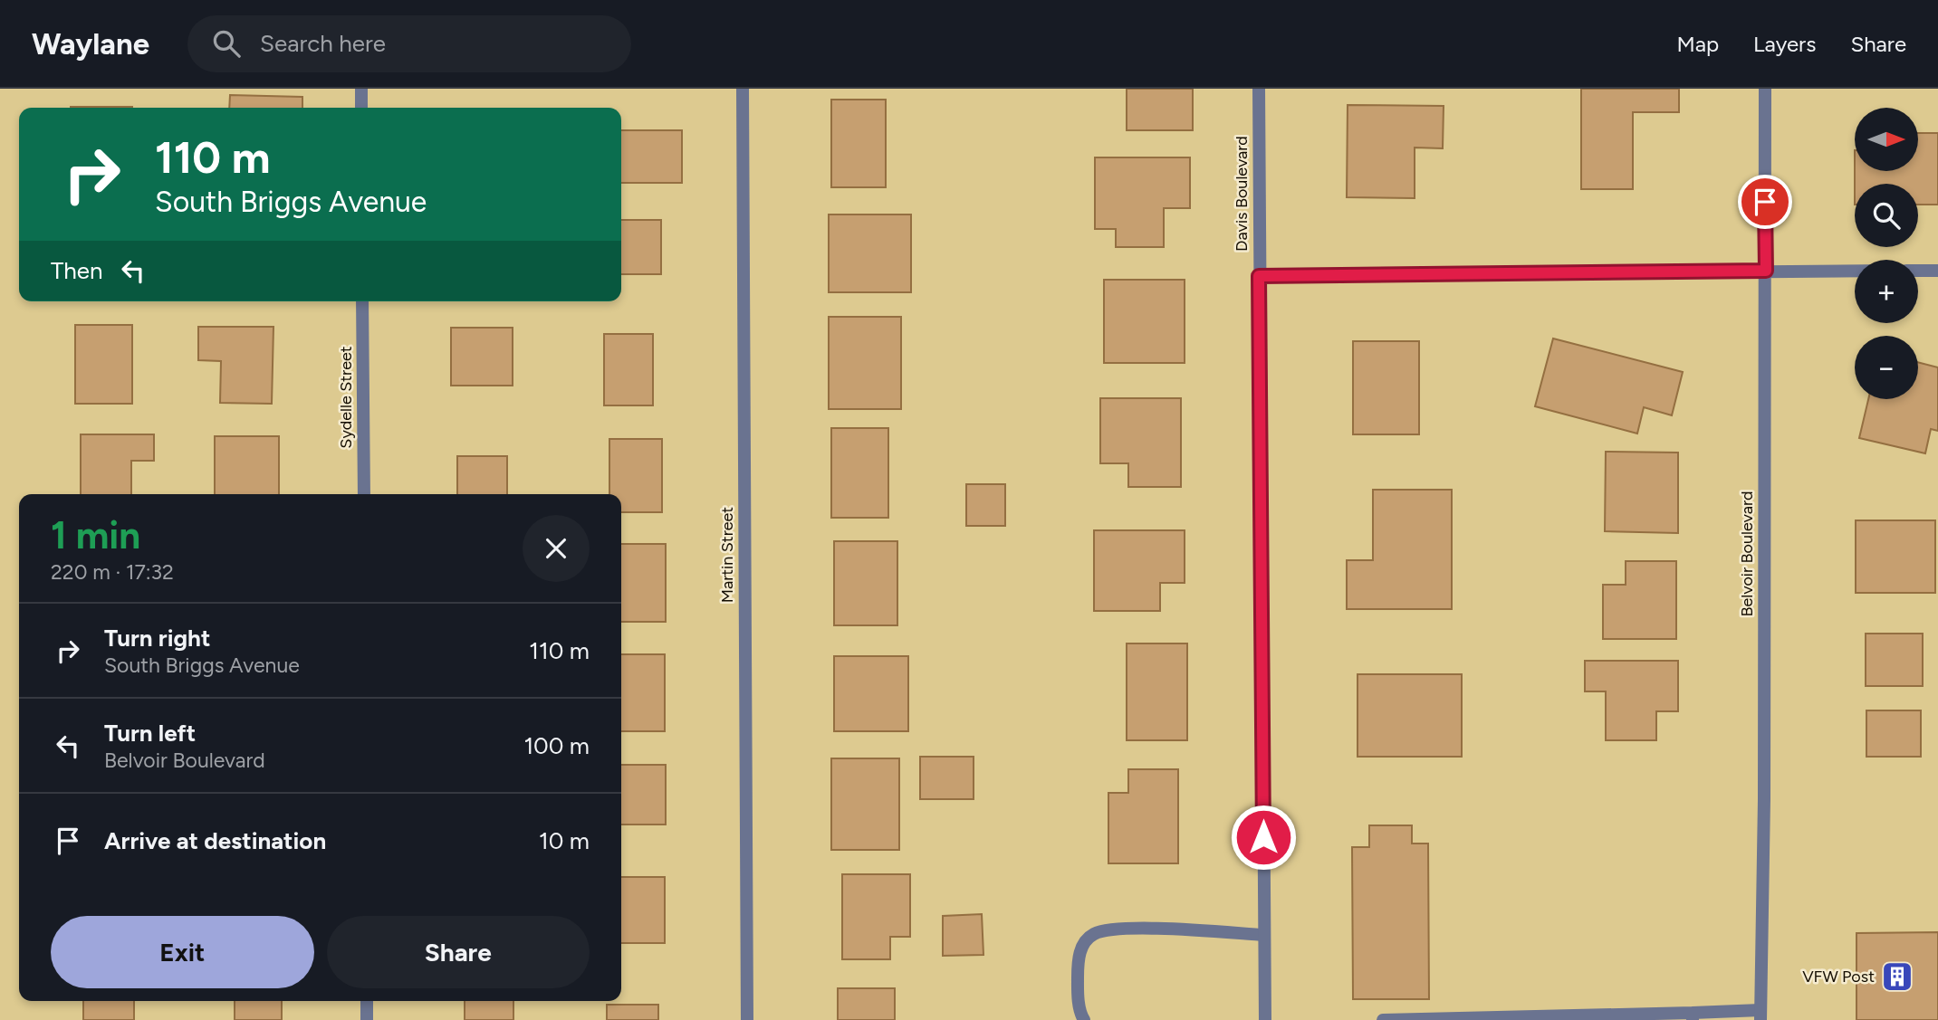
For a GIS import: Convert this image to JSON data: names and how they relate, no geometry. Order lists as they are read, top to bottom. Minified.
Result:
{"streets":{"street":["Davis Boulevard","Sydelle Street","Belvoir Boulevard","Martin Street"]},"places":{"building":["VFW Post"]},"north":"right","page":{"header":"Waylane","search":"Search here","nav":["Map","Layers","Share"],"map_buttons":["+","−"],"turn":["110 m","South Briggs Avenue"],"then":"Then","heading":["1 min","220 m · 17:32"],"list":[{"name":"Turn right","note":"South Briggs Avenue","value":"110 m"},{"name":"Turn left","note":"Belvoir Boulevard","value":"100 m"},{"name":"Arrive at destination","value":"10 m"}],"buttons":["Exit","Share"]}}
